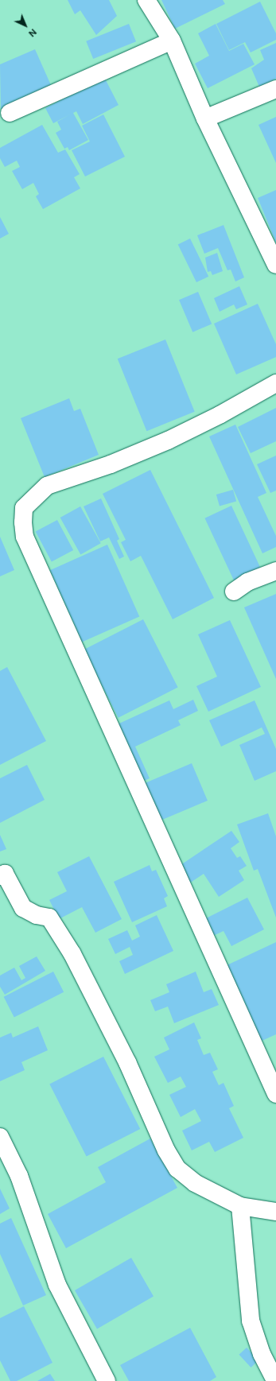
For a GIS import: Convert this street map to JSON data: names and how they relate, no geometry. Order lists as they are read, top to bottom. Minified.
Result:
{"north":"bottom right"}
